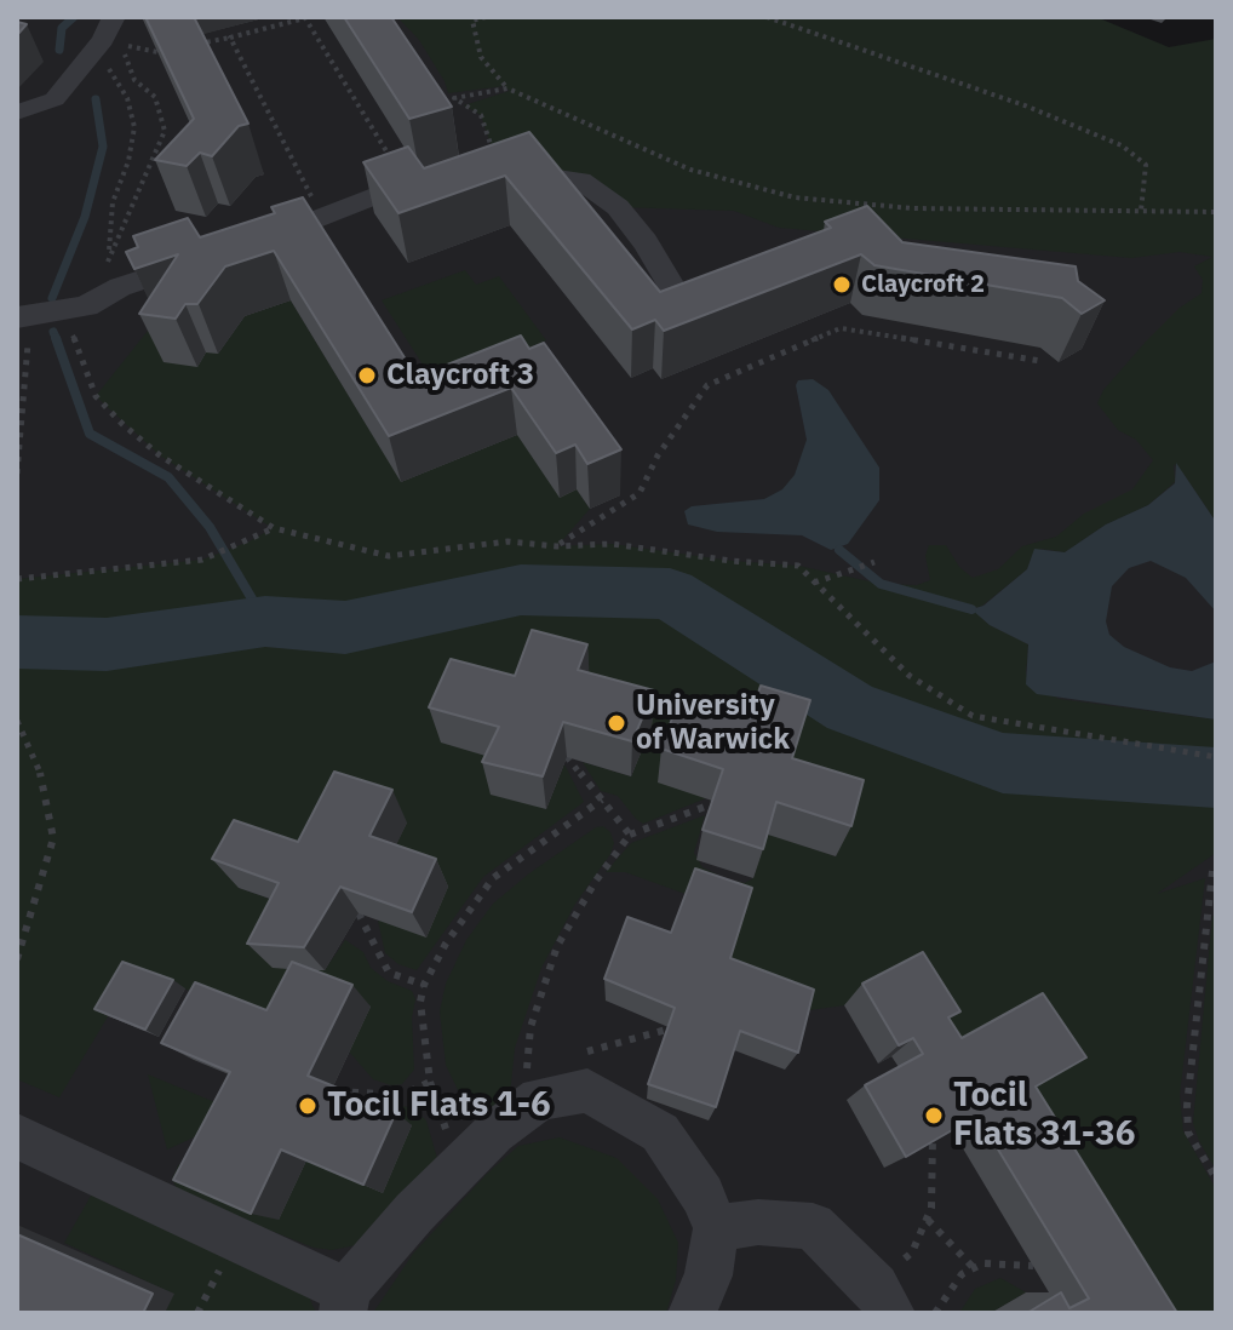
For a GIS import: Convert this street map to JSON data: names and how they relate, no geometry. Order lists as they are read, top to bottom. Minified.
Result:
{"places":["Claycroft 2","Claycroft 3","University of Warwick","Tocil Flats 1-6","Tocil Flats 31-36"]}
